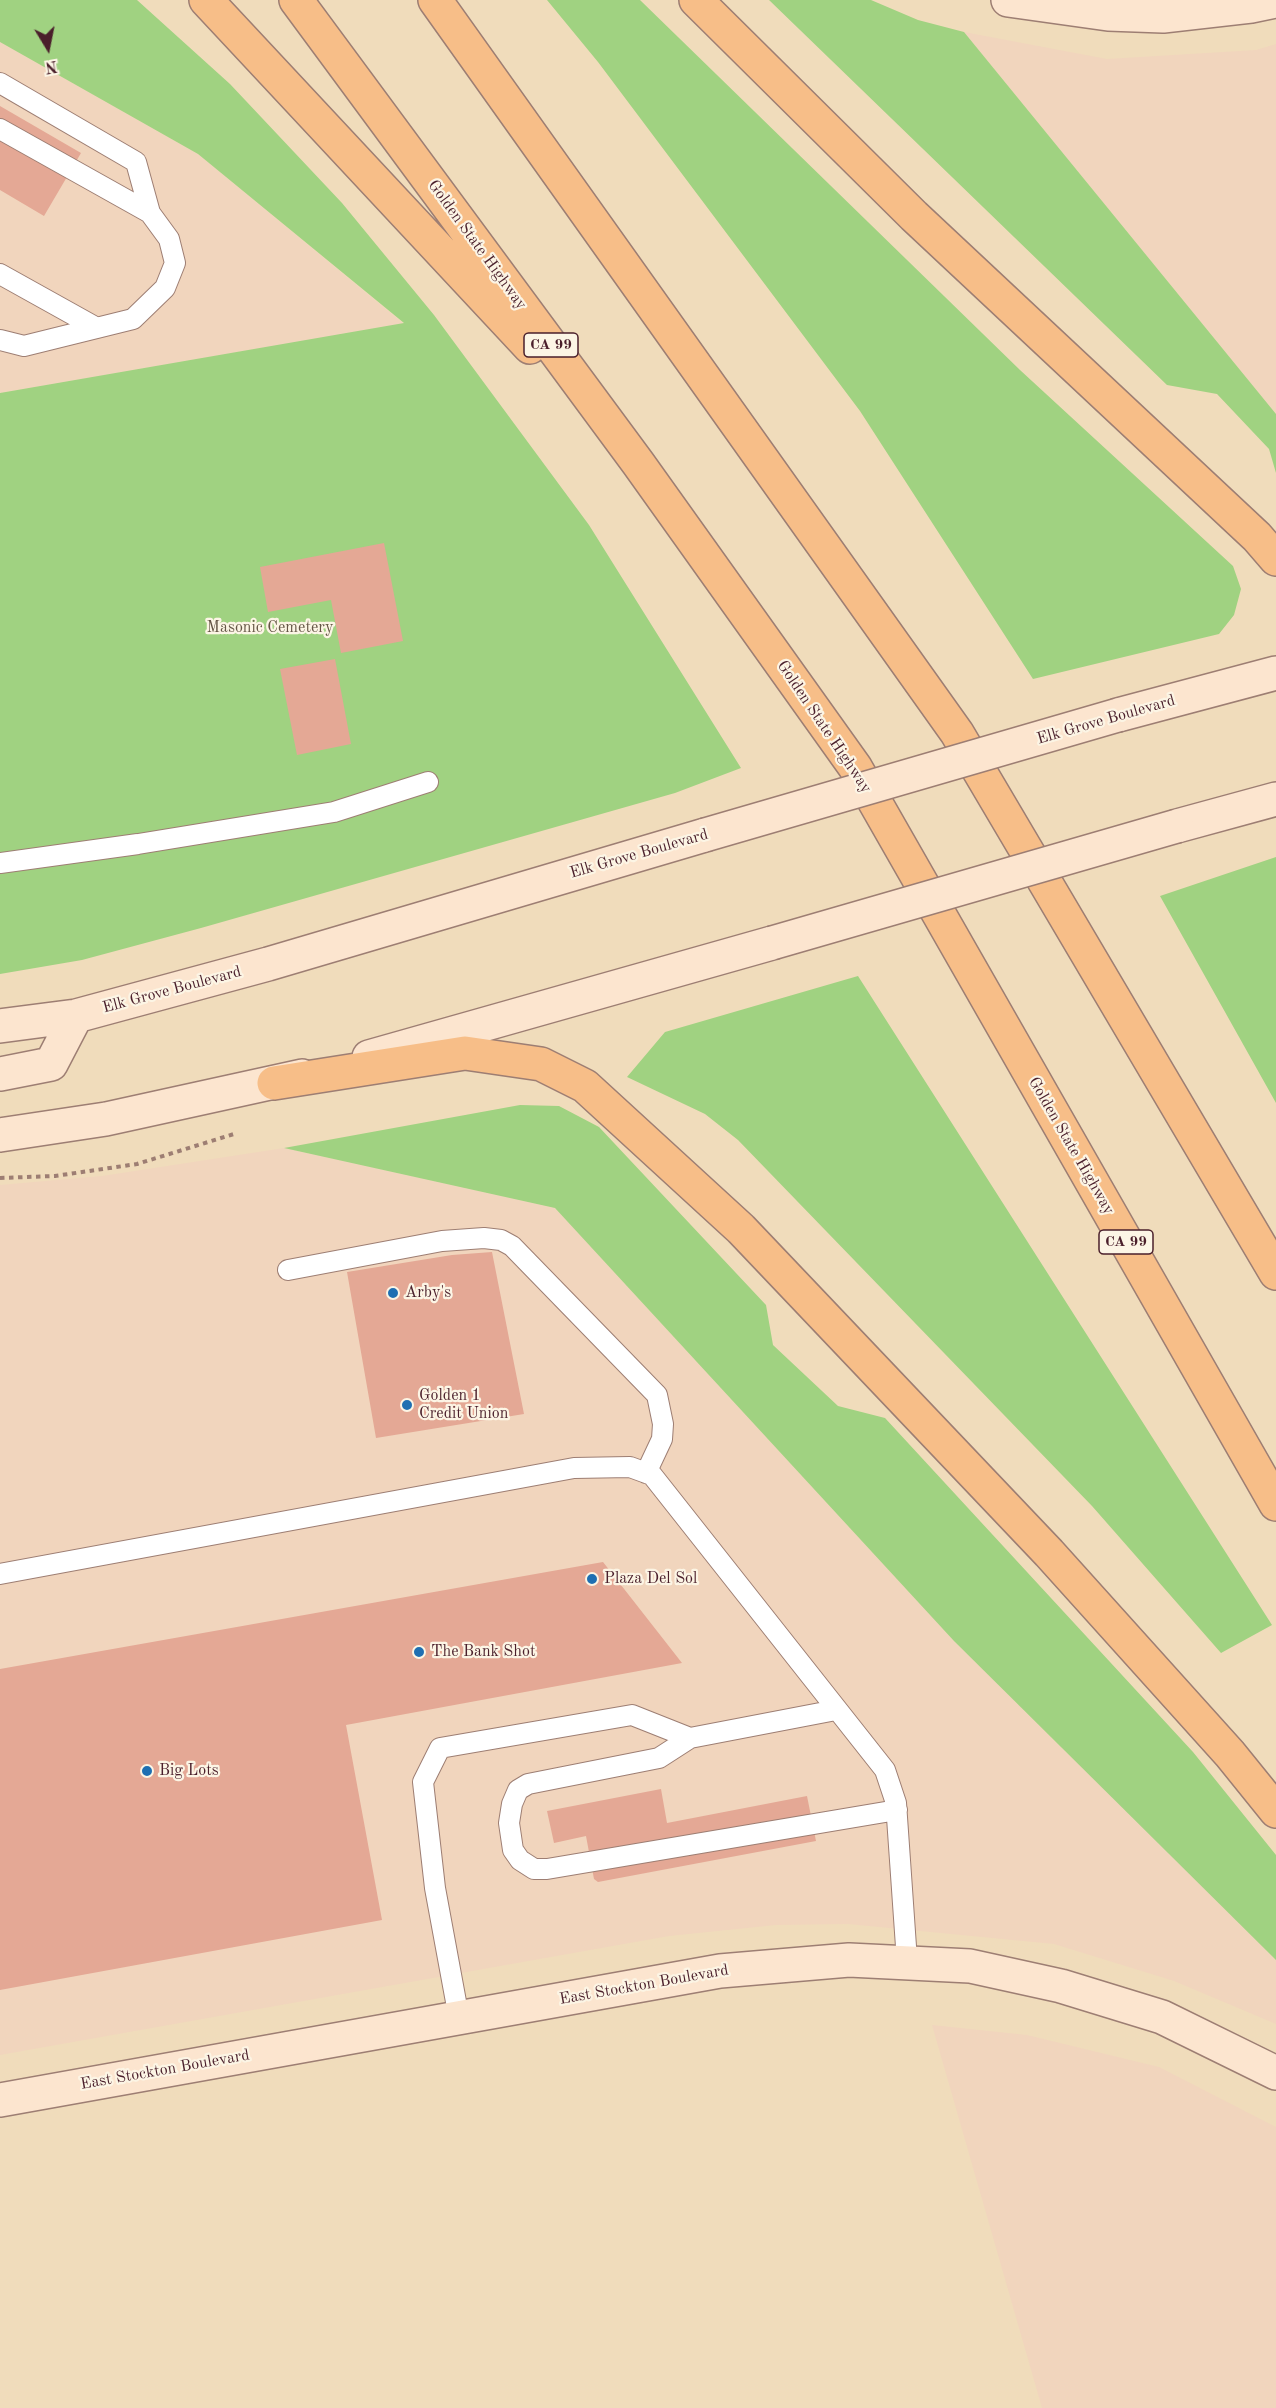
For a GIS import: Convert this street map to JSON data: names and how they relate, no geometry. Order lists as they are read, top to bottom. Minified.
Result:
{"streets":{"highway":["Golden State Highway","CA 99"],"main road":["Elk Grove Boulevard","East Stockton Boulevard"]},"parks":["Masonic Cemetery"],"places":["Arby's","Golden 1 Credit Union","Plaza Del Sol","The Bank Shot","Big Lots"],"north":"bottom"}
